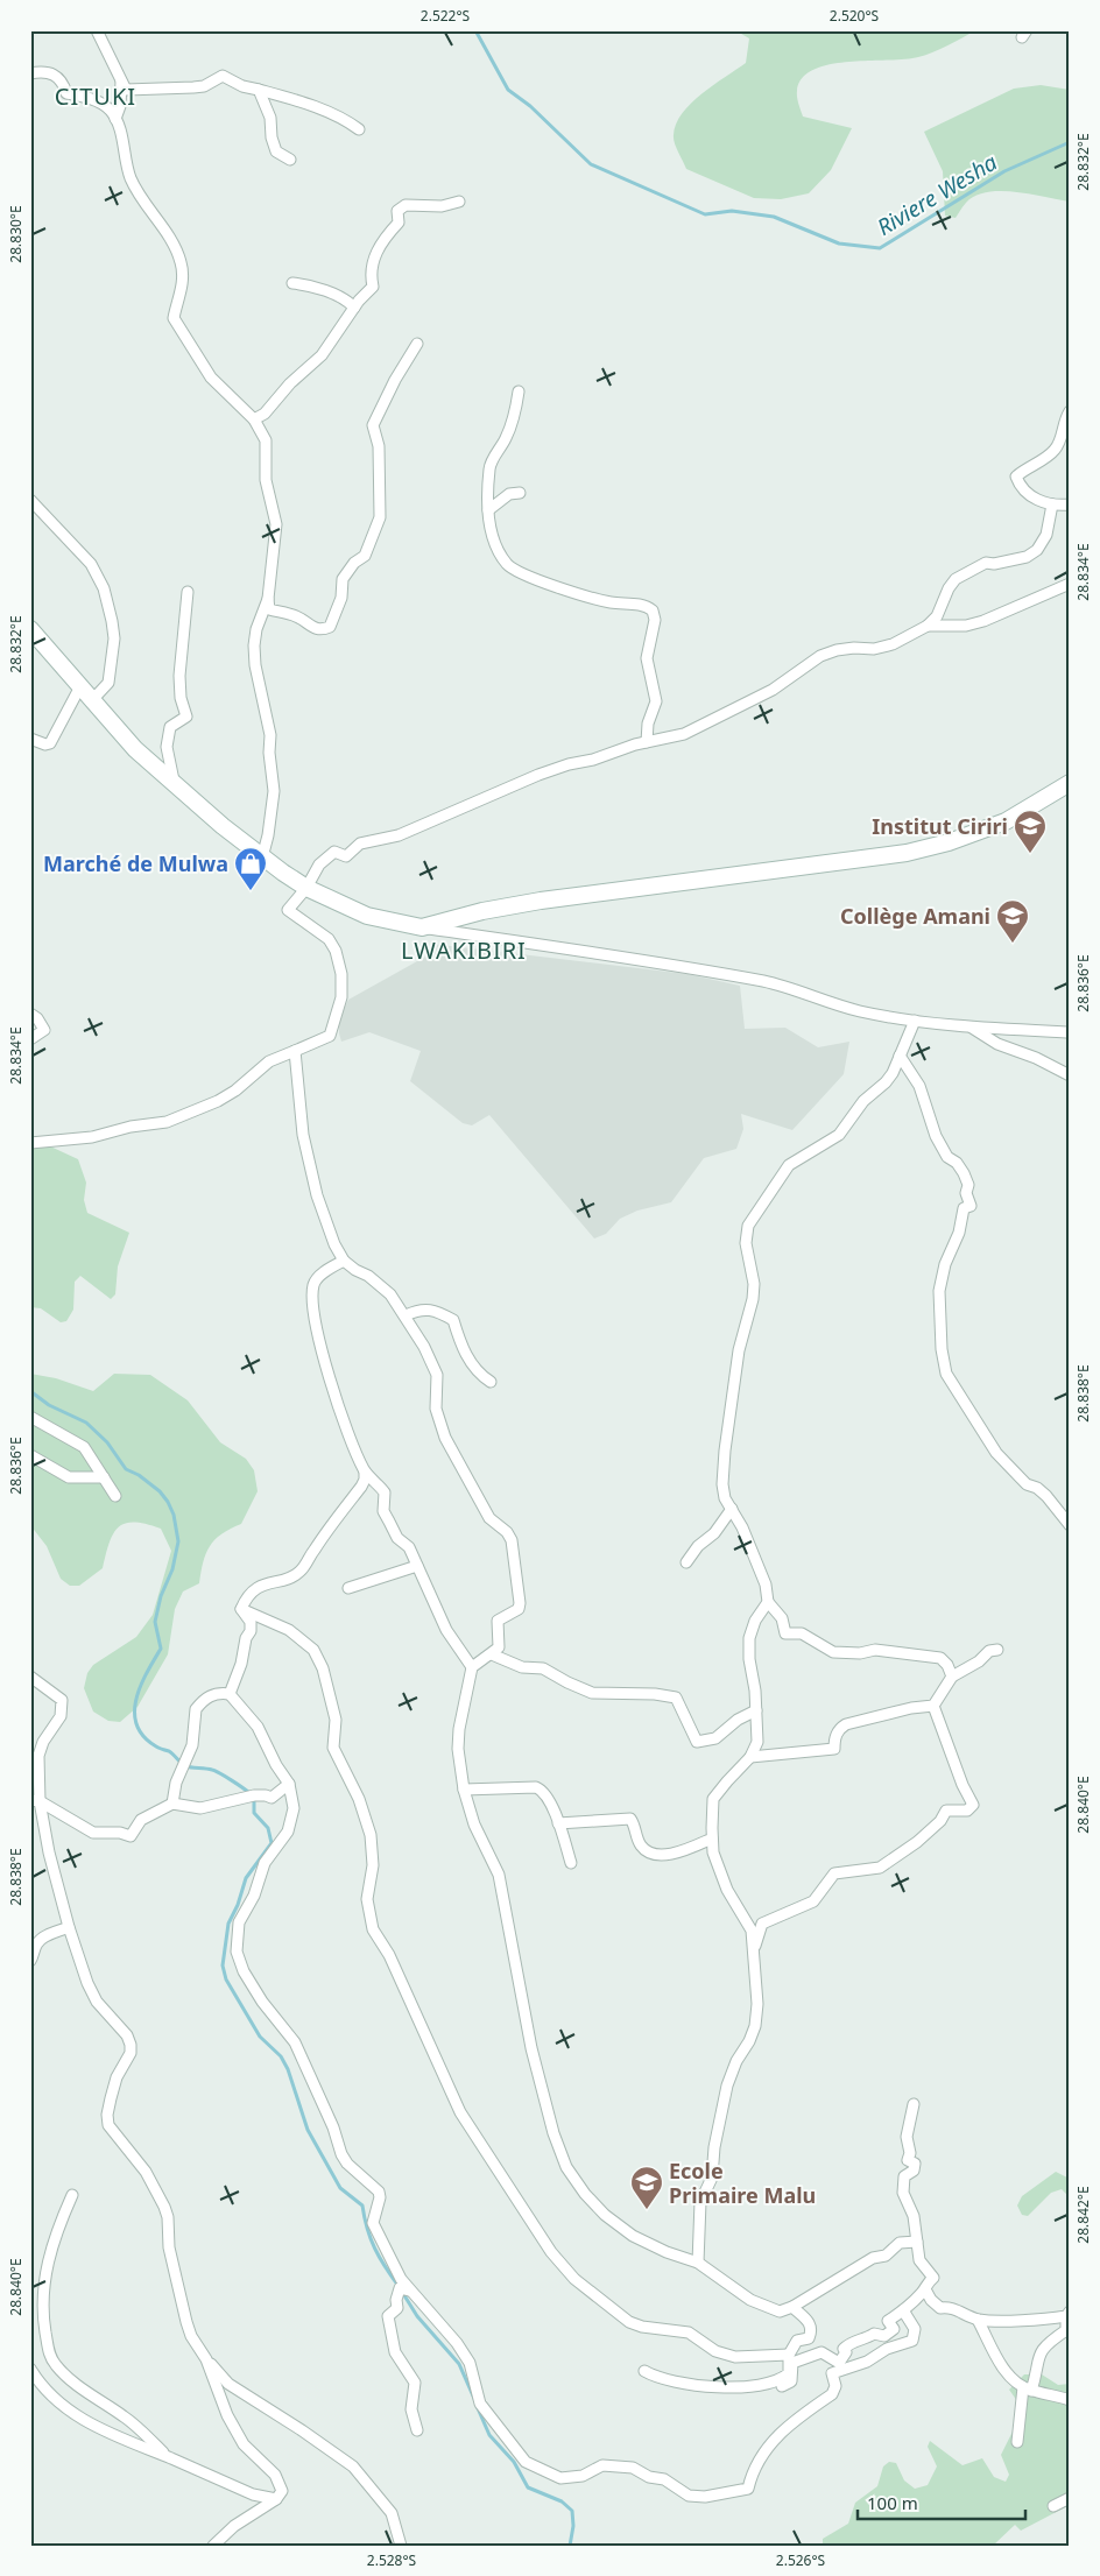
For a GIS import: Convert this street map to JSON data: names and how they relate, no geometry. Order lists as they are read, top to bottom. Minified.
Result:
{"districts":["CITUKI","LWAKIBIRI"],"water":["Riviere Wesha"],"places":{"school or university":["Institut Ciriri","Collège Amani","Ecole Primaire Malu"],"shop":["Marché de Mulwa"]},"scale_bar":"100 m","coordinates":["2.522°S","2.520°S","28.832°E","28.830°E","28.834°E","28.836°E","28.838°E","28.840°E","28.842°E","2.528°S","2.526°S"]}
